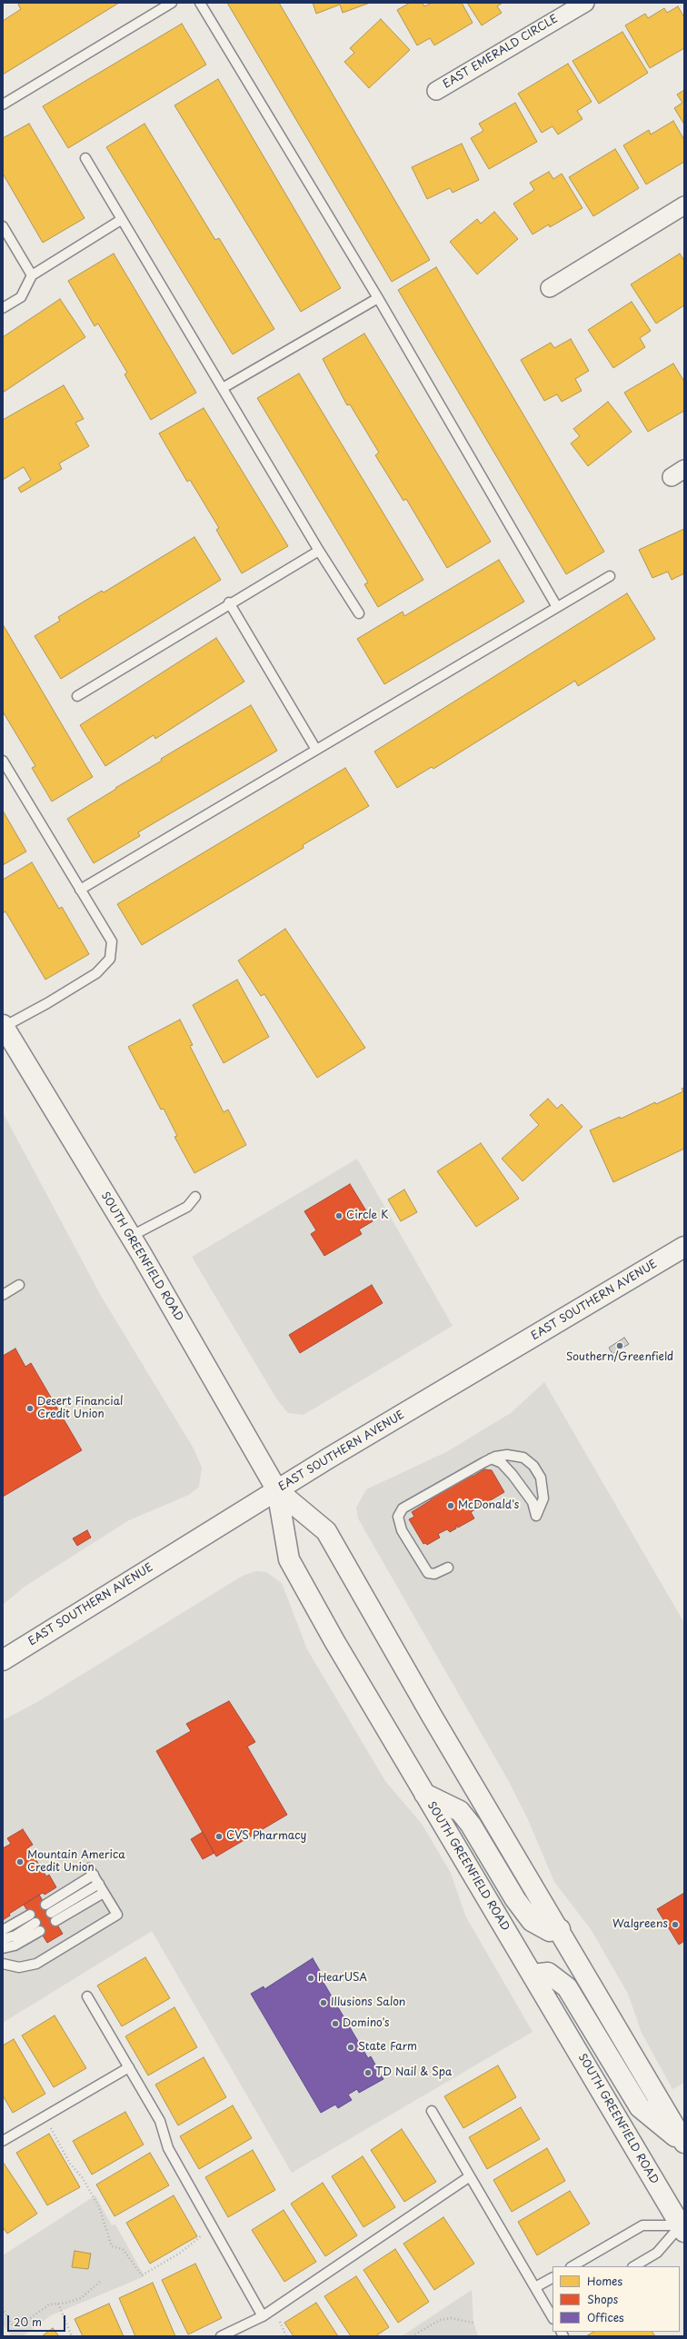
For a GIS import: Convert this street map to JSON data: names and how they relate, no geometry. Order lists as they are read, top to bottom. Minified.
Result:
{"streets":{"main road":["SOUTH GREENFIELD ROAD","EAST SOUTHERN AVENUE"],"street":["EAST EMERALD CIRCLE"]},"crossings":[["SOUTH GREENFIELD ROAD","EAST SOUTHERN AVENUE"]],"places":["Circle K","Southern/Greenfield","Desert Financial Credit Union","McDonald's","CVS Pharmacy","Mountain America Credit Union","Walgreens","HearUSA","Illusions Salon","Domino's","State Farm","TD Nail & Spa"],"legend":["Homes","Shops","Offices"],"scale_bar":"20 m"}
